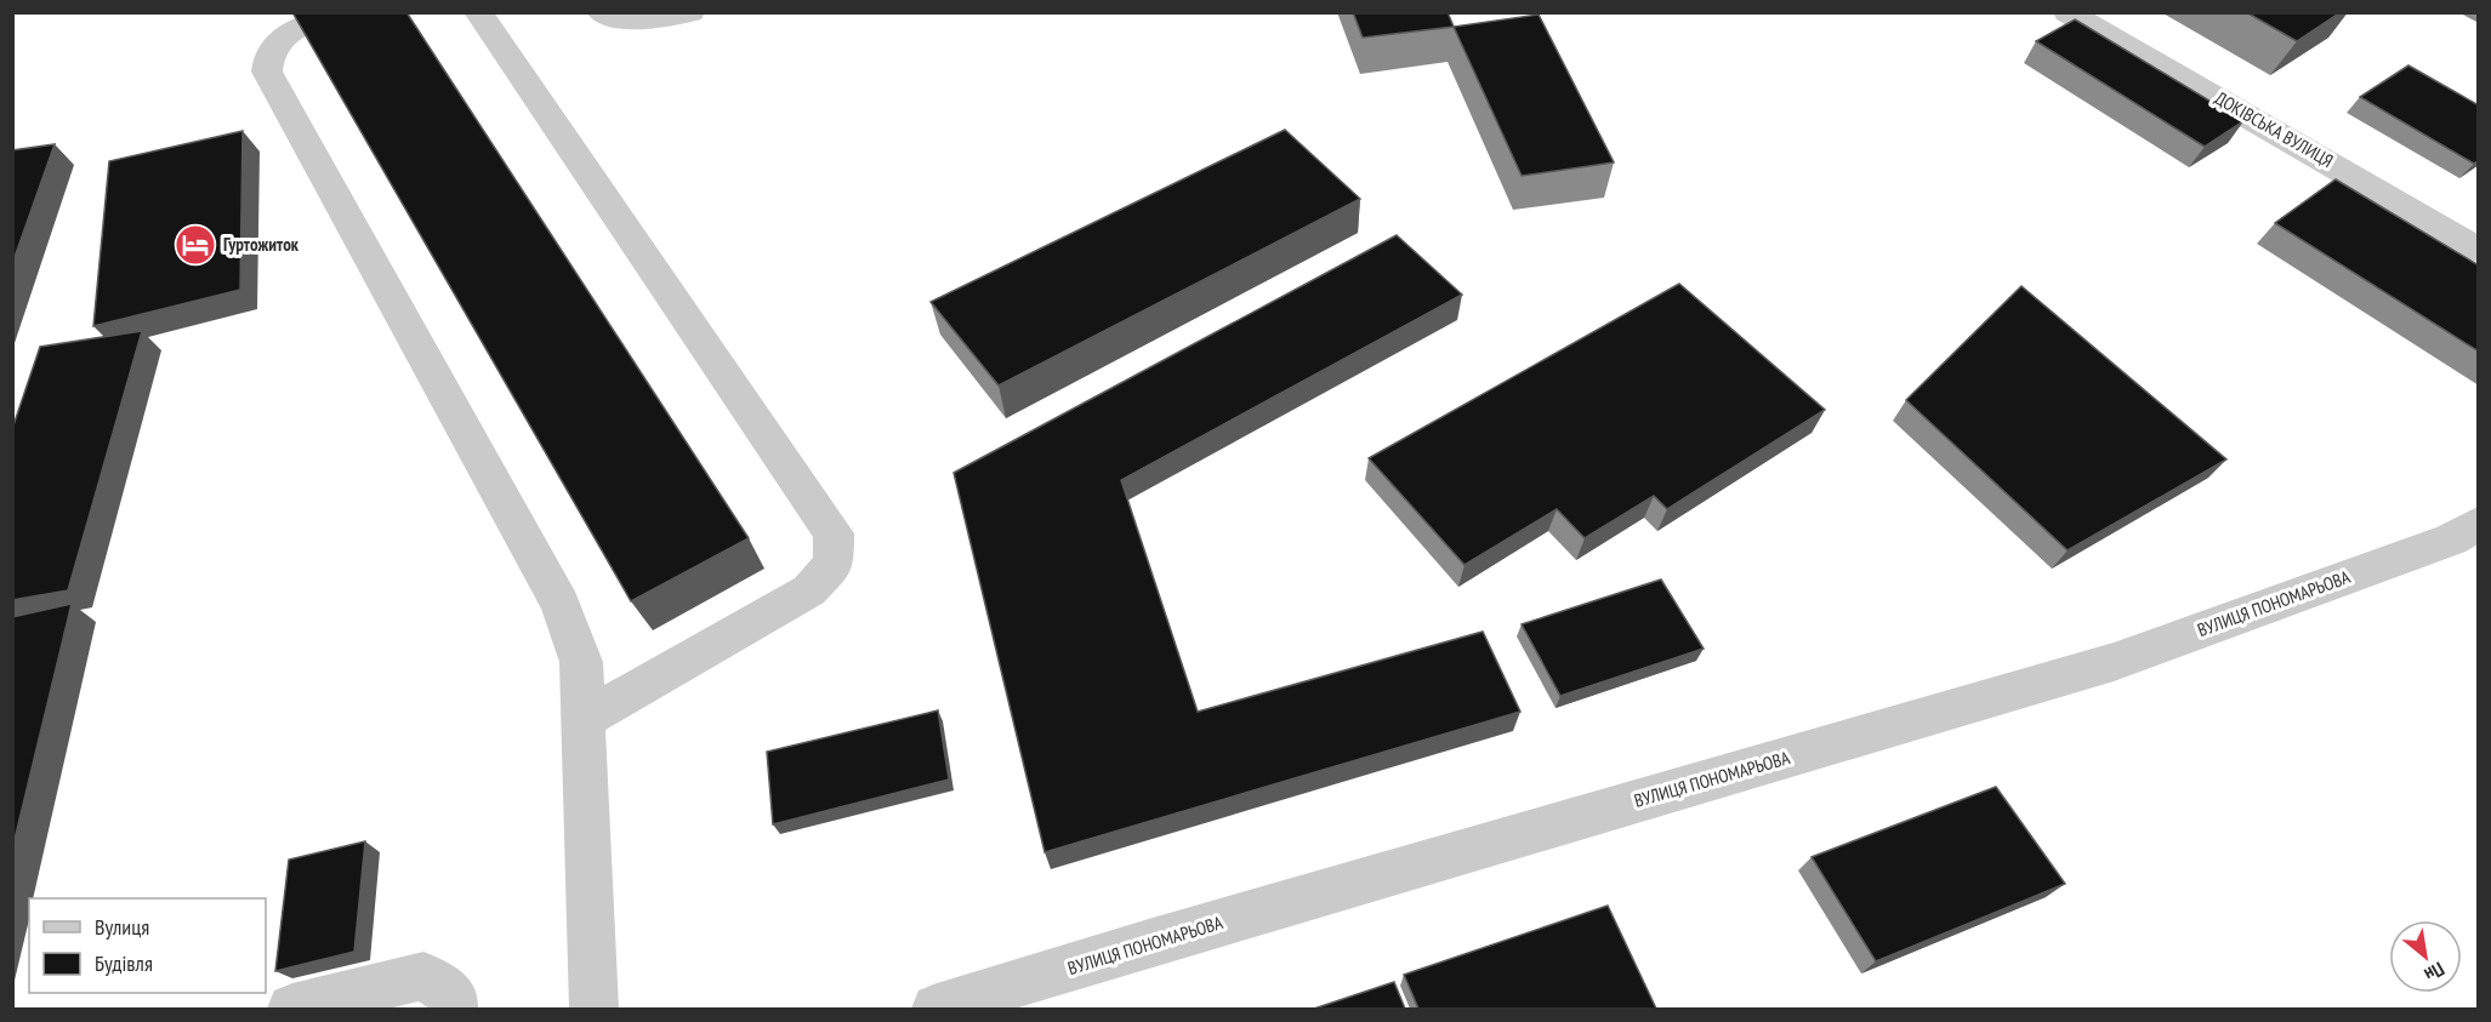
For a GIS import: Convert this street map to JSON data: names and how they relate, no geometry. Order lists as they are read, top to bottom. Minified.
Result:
{"streets":{"street":["ДОКІВСЬКА ВУЛИЦЯ","ВУЛИЦЯ ПОНОМАРЬОВА"]},"places":{"hotel":["Гуртожиток"]},"legend":["Вулиця","Будівля"],"north":"bottom right"}
